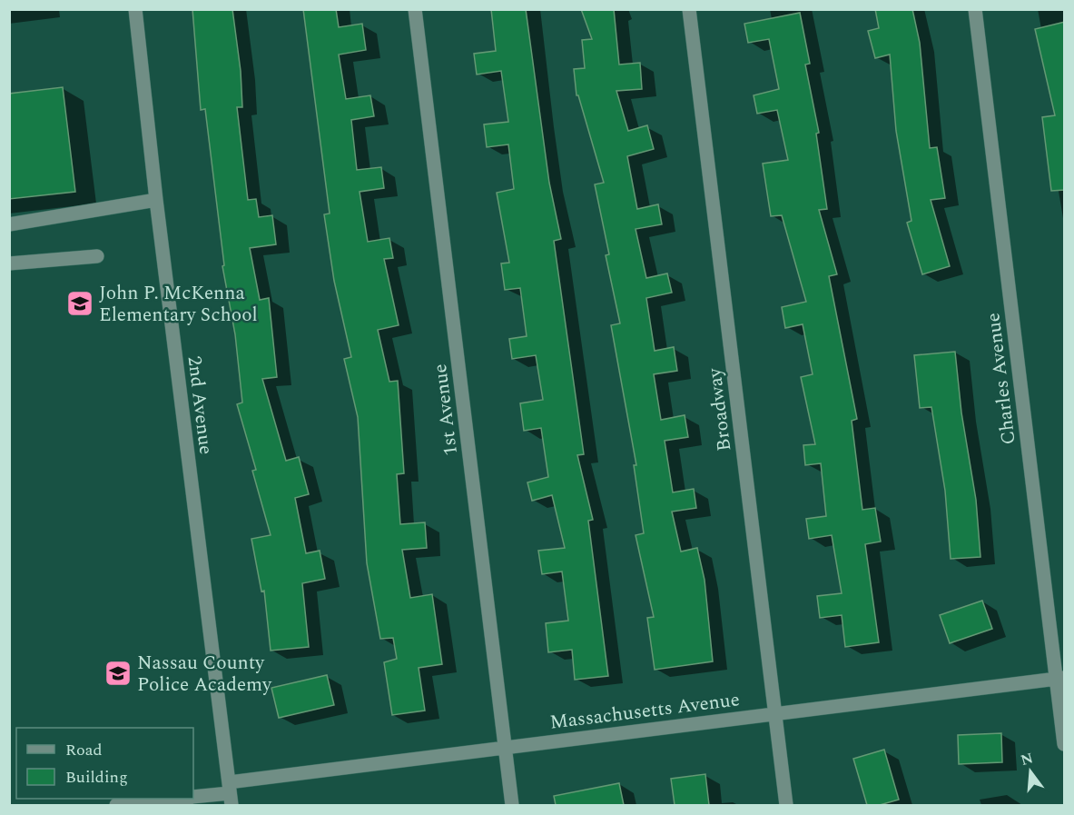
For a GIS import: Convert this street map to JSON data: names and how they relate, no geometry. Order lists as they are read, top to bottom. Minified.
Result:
{"streets":{"street":["Charles Avenue","2nd Avenue","1st Avenue","Broadway","Massachusetts Avenue"]},"crossings":[["Charles Avenue","Massachusetts Avenue"],["2nd Avenue","Massachusetts Avenue"],["1st Avenue","Massachusetts Avenue"],["Broadway","Massachusetts Avenue"]],"places":{"school or university":["John P. McKenna Elementary School","Nassau County Police Academy"]},"legend":["Road","Building"],"north":"top"}
